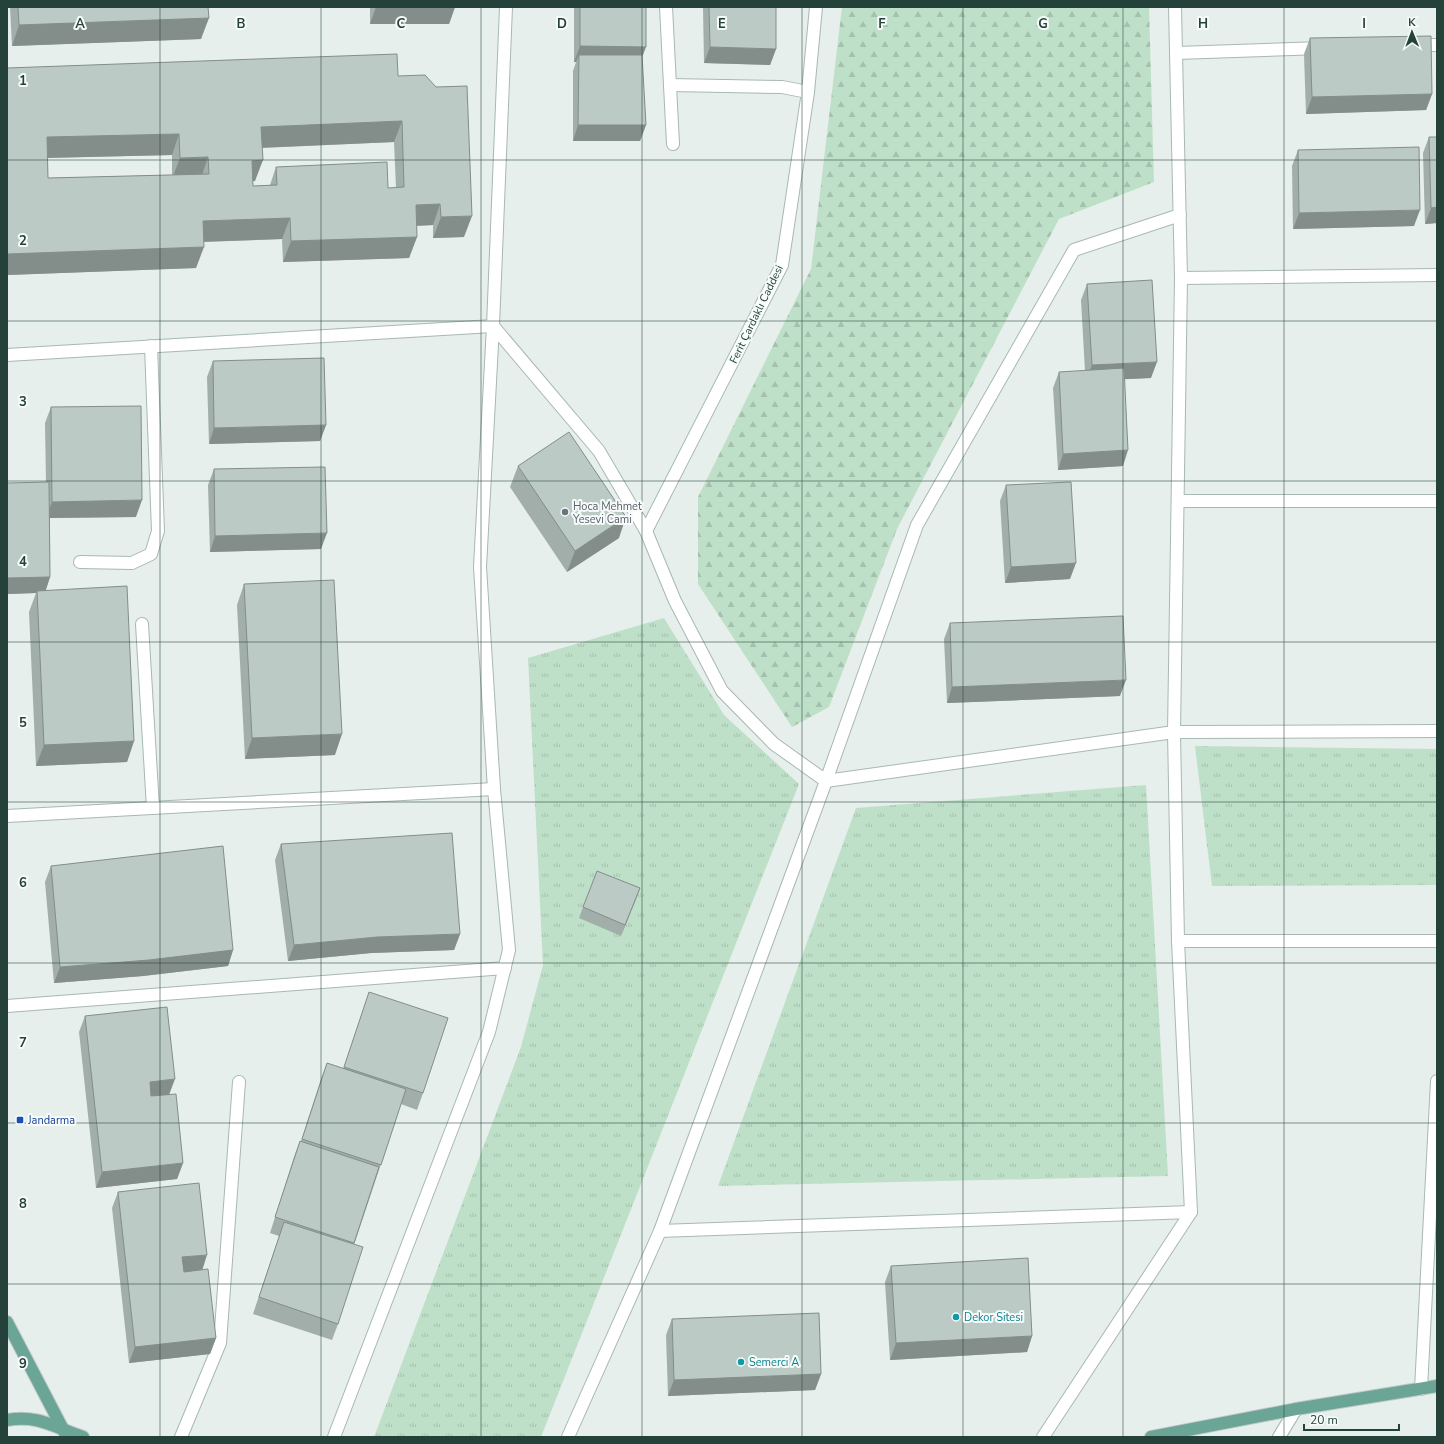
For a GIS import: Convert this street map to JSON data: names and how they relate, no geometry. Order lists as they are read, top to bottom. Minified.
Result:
{"streets":{"street":["Ferit Çardaklı Caddesi"]},"places":{"other":["Hoca Mehmet Yesevi Cami","Dekor Sitesi","Semerci A"],"transit":["Jandarma"]},"scale_bar":"20 m","north":"top","grid":{"columns":["A","B","C","D","E","F","G","H","I"],"rows":["1","2","3","4","5","6","7","8","9"]}}
